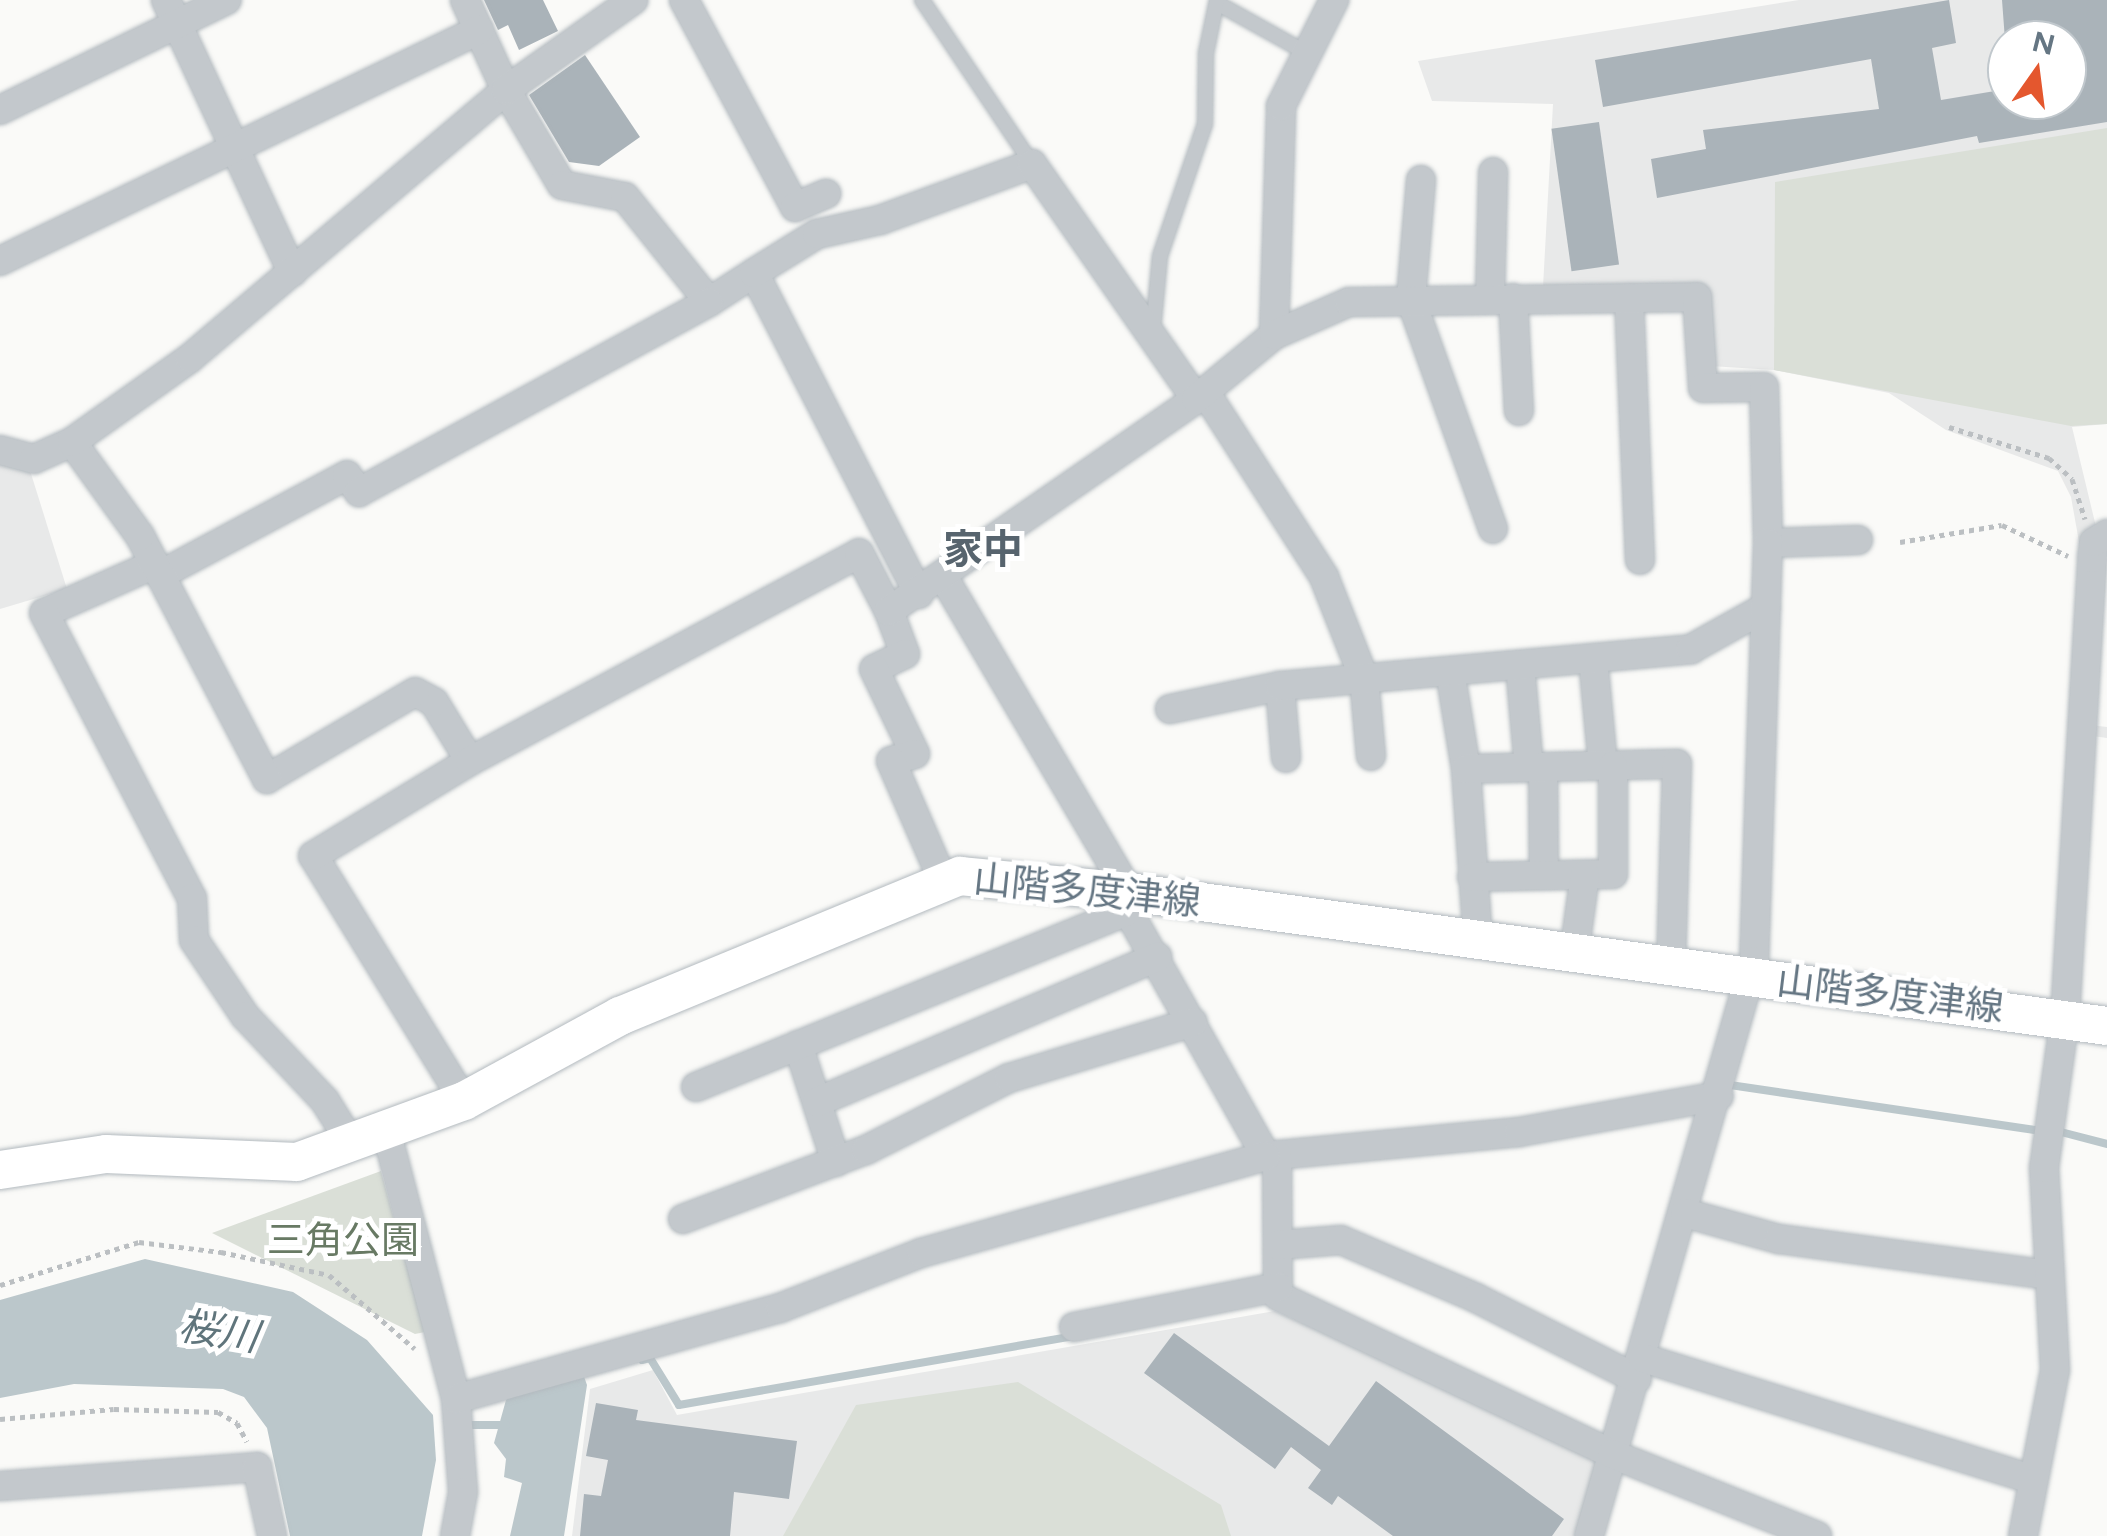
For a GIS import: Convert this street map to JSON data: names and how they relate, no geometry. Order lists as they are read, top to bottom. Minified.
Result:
{"streets":{"main road":["山階多度津線"]},"districts":["家中"],"water":["桜川"],"parks":["三角公園"],"north":"top"}
